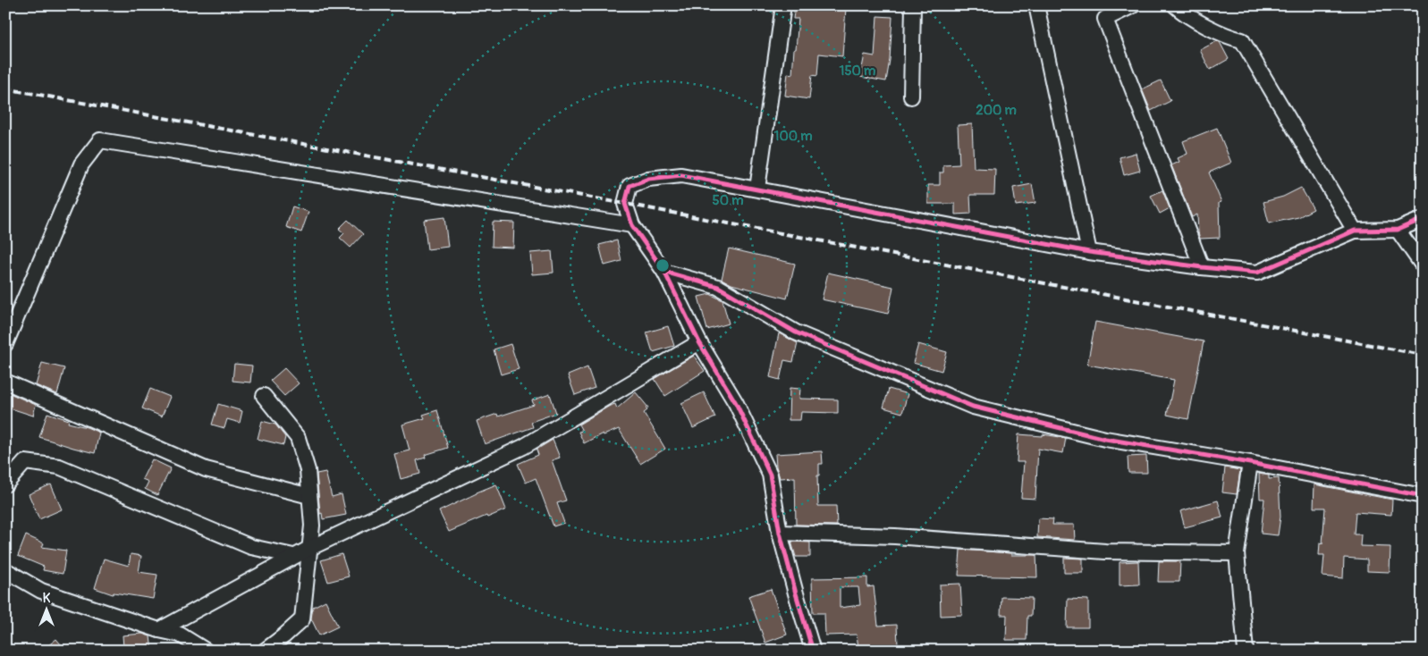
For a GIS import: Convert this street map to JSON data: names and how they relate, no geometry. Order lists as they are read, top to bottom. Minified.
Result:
{"north":"top","rings":["150 m","200 m","100 m","50 m"]}
